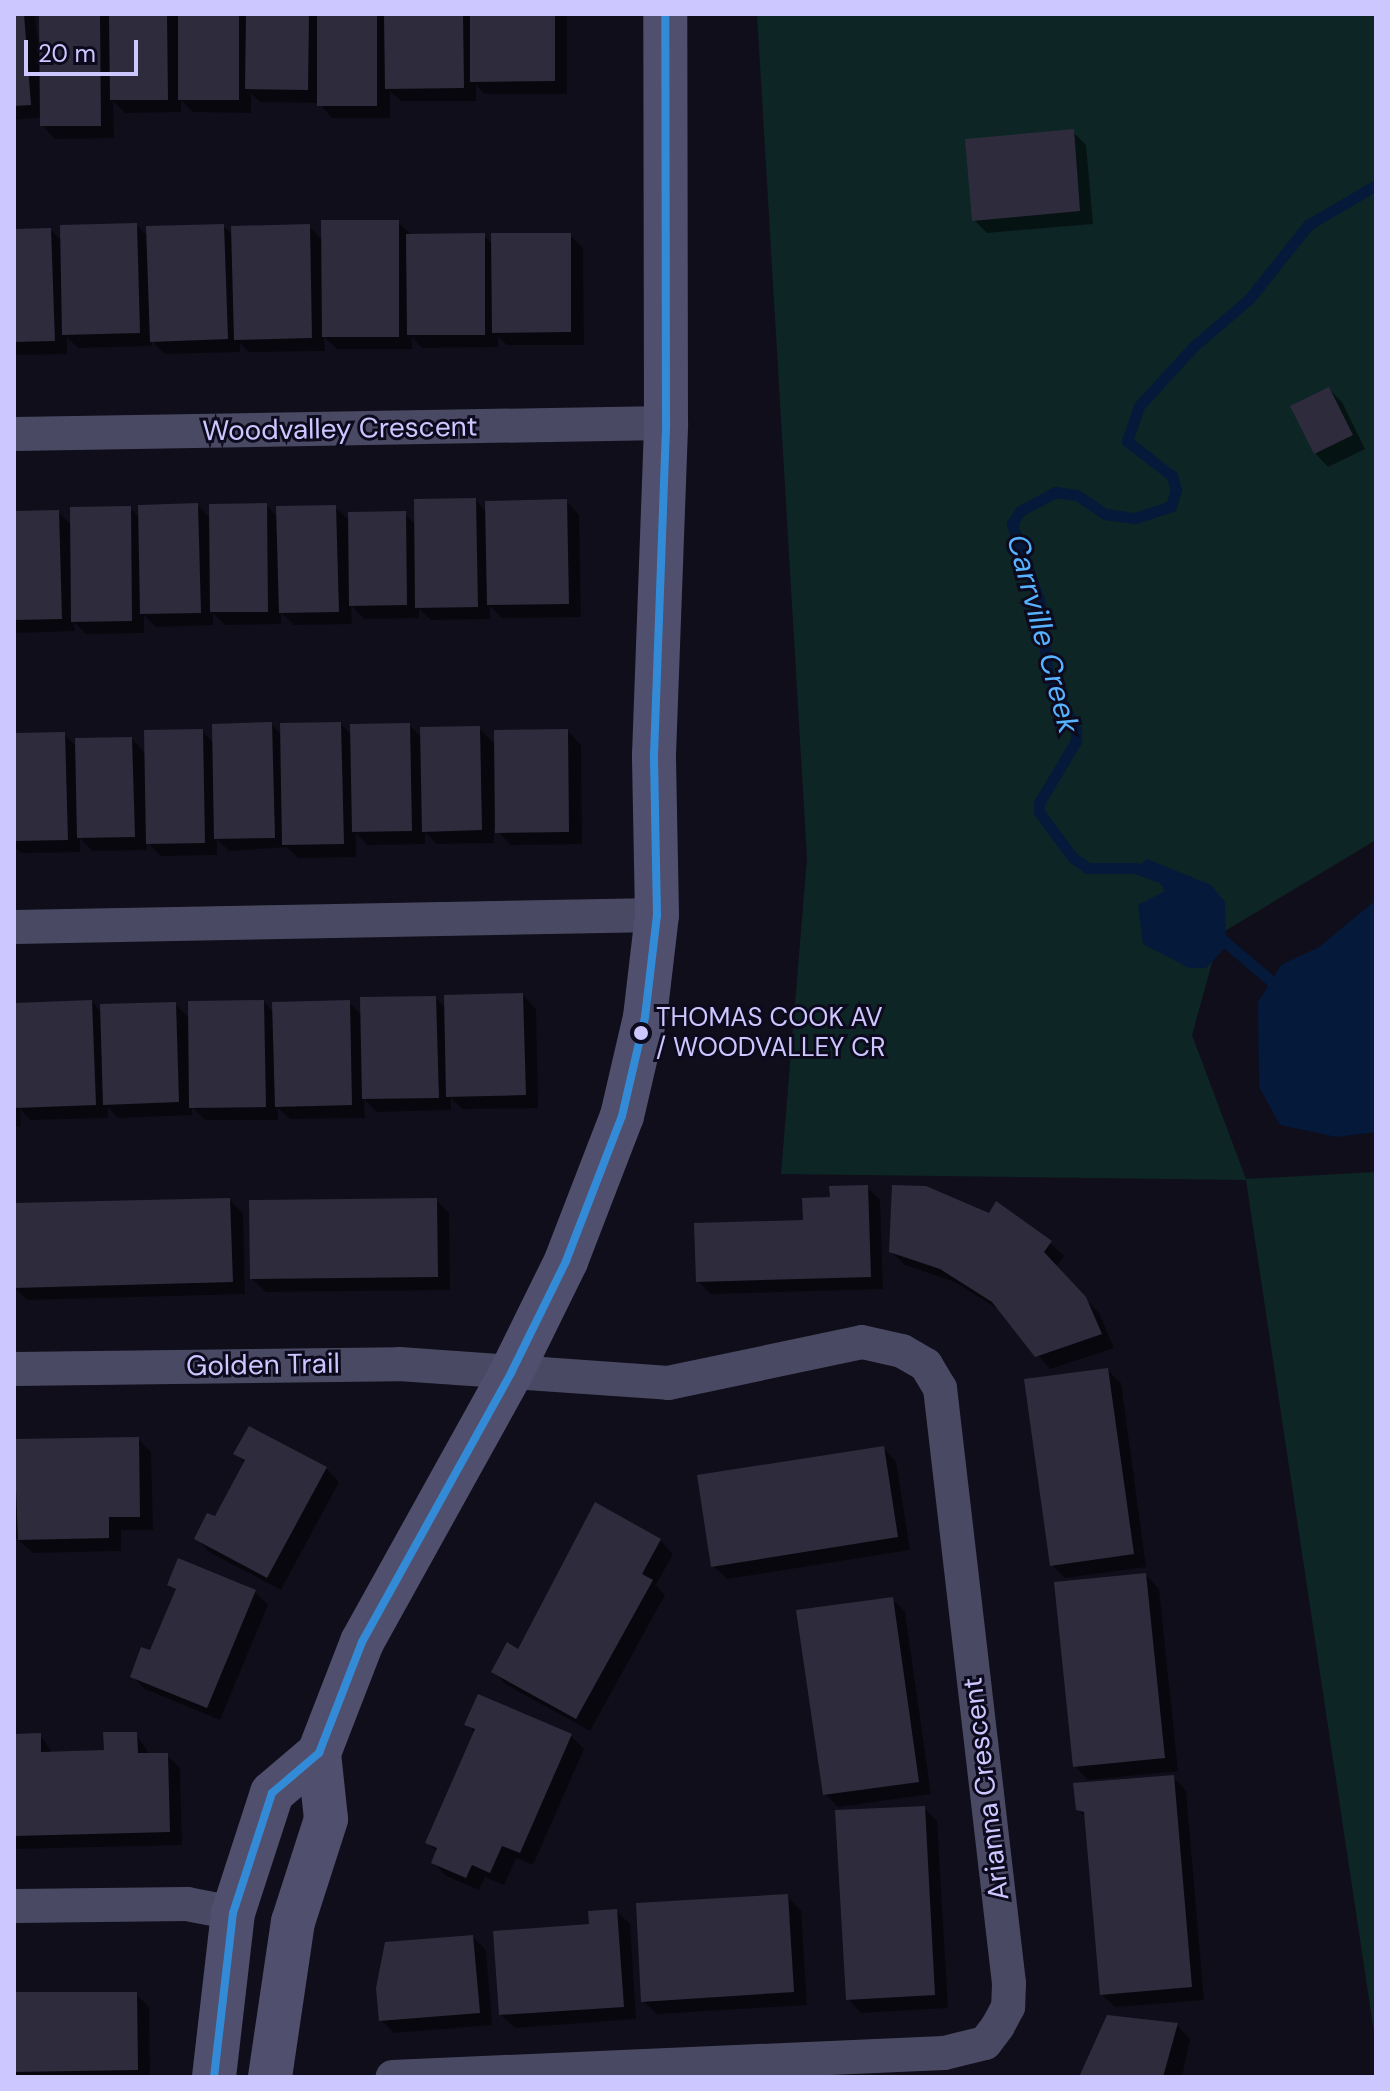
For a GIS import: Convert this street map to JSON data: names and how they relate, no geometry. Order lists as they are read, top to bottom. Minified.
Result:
{"streets":{"street":["Woodvalley Crescent","Golden Trail","Arianna Crescent"]},"crossings":[["Golden Trail","Arianna Crescent"]],"water":["Carrville Creek"],"places":["THOMAS COOK AV / WOODVALLEY CR"],"scale_bar":"20 m"}
